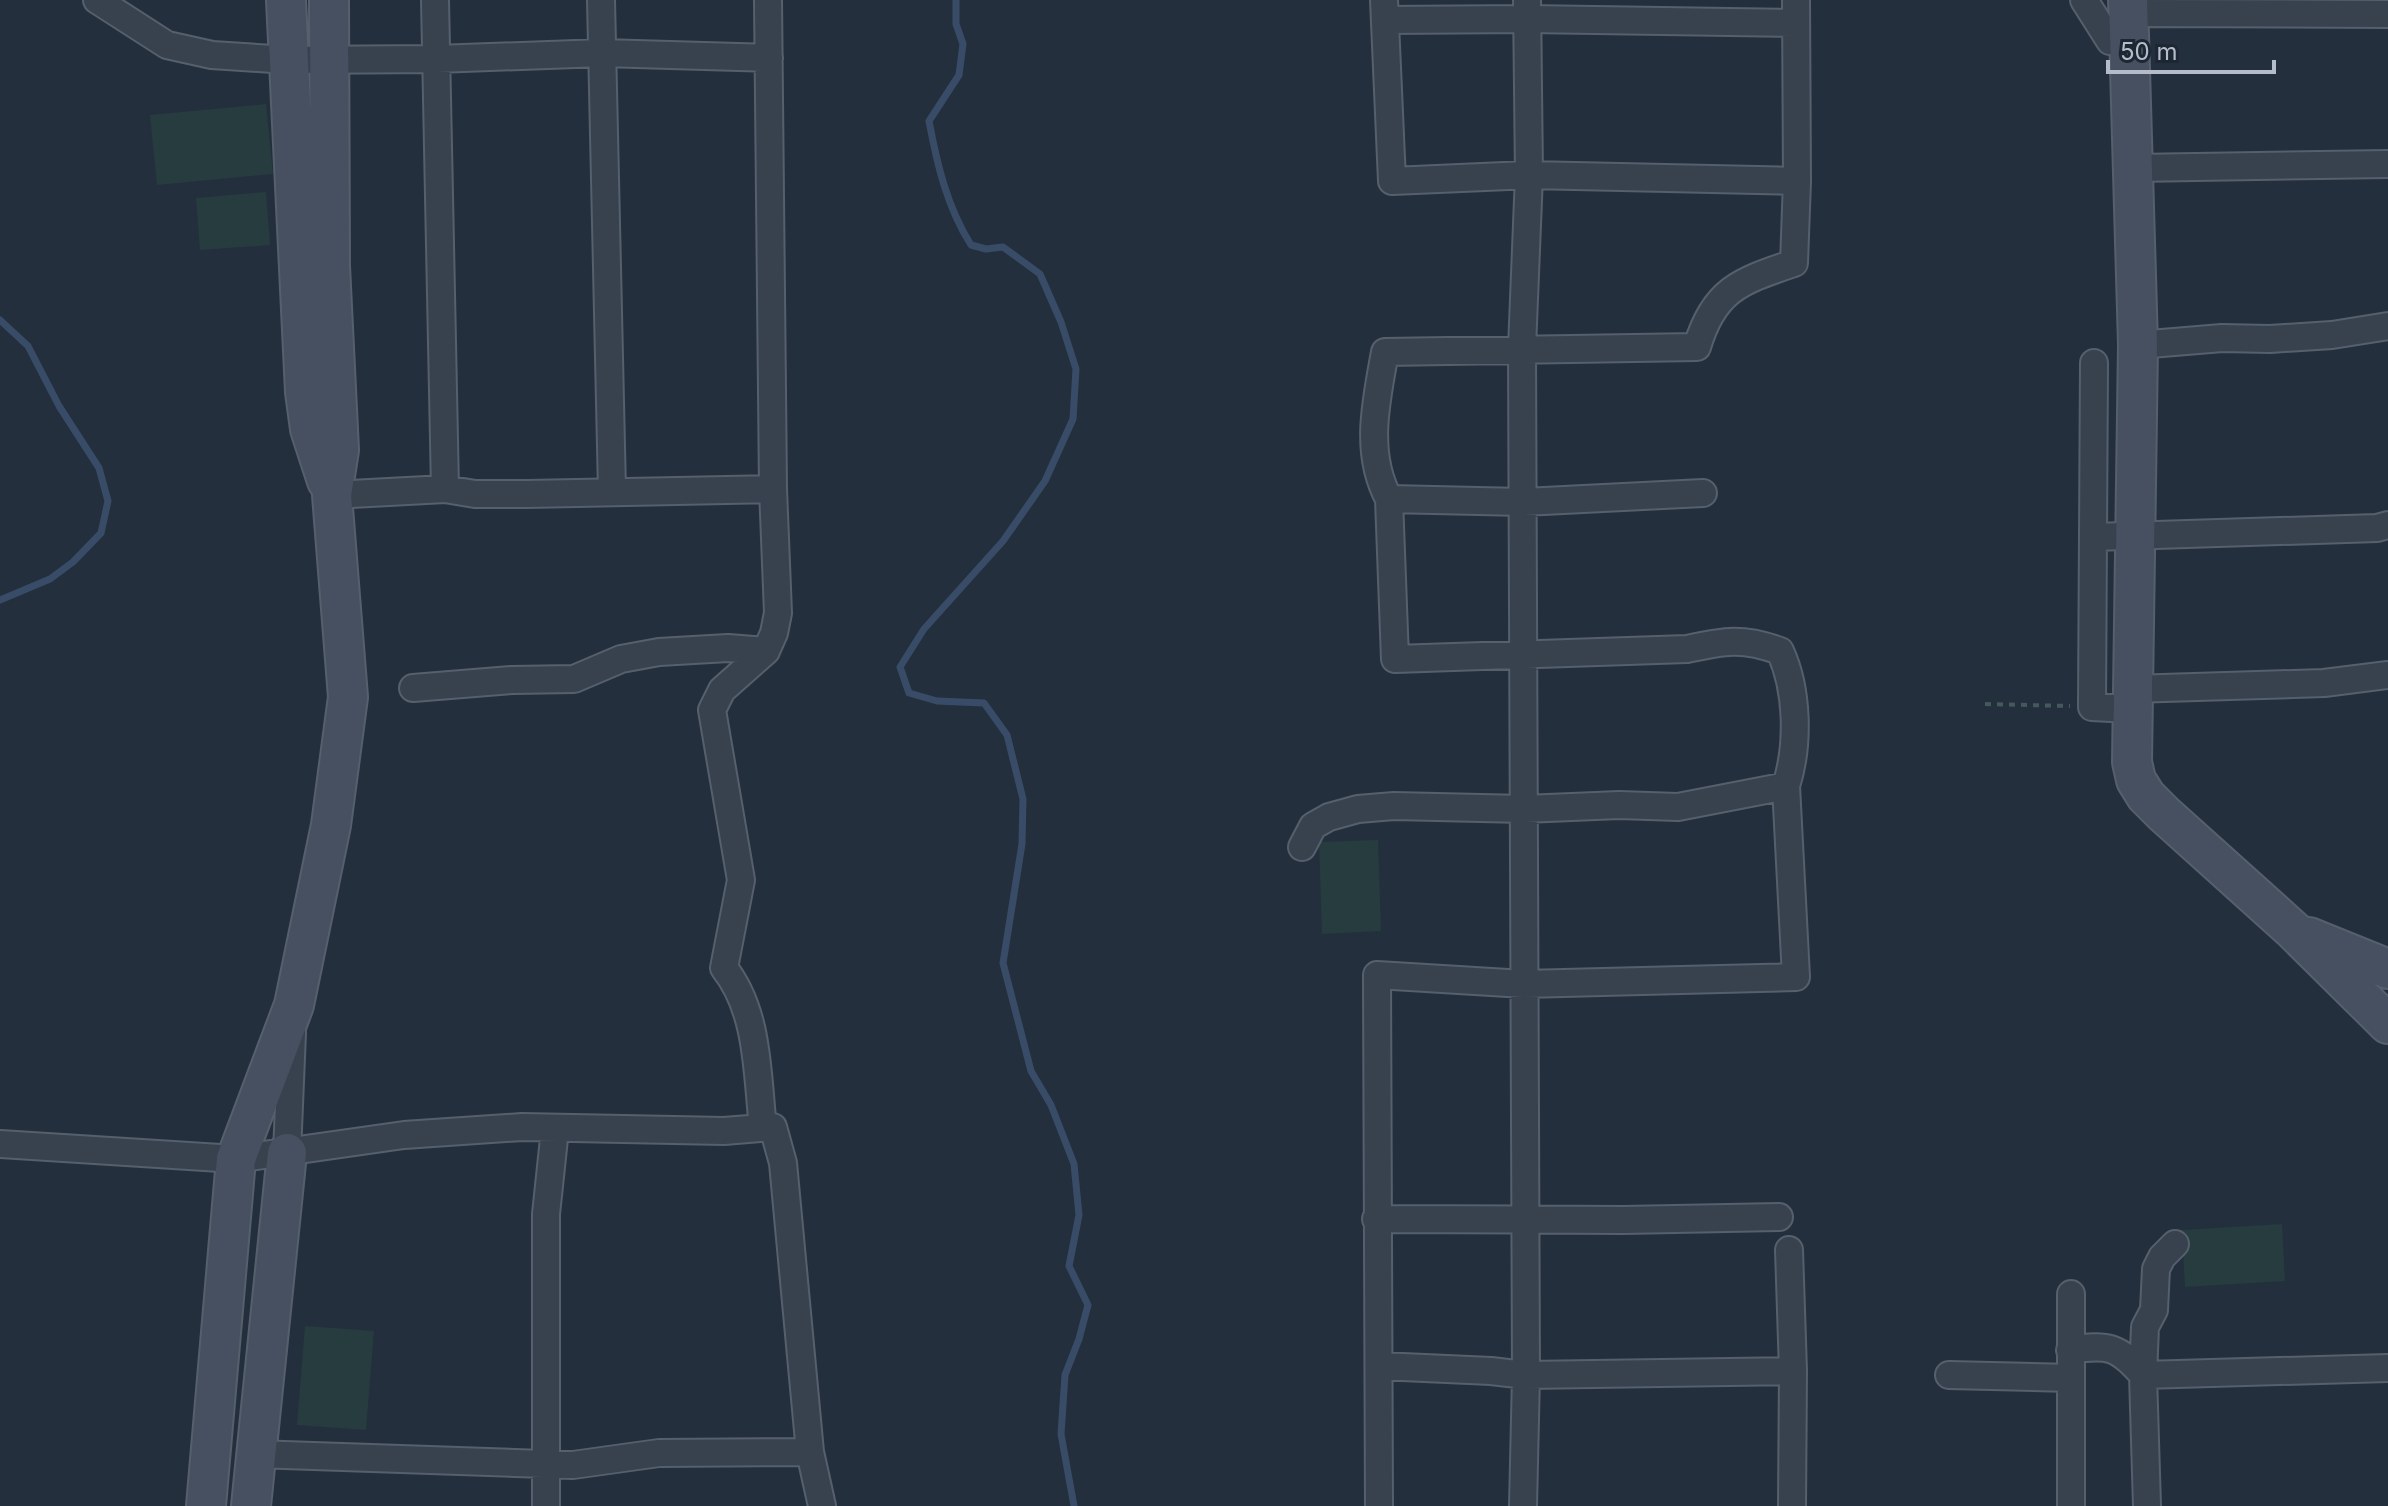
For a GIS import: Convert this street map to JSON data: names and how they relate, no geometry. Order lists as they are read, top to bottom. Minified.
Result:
{"scale_bar":"50 m"}
